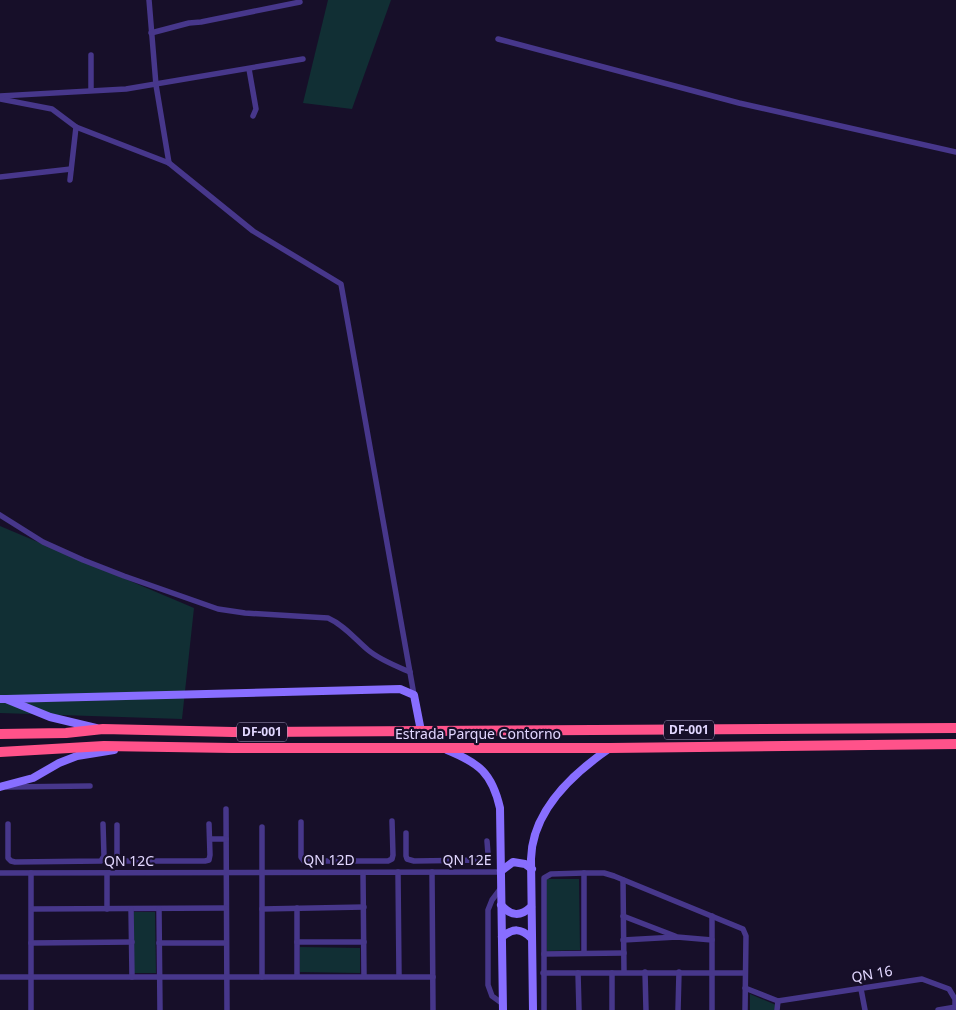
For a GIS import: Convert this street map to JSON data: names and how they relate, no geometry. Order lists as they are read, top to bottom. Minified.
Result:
{"streets":{"highway":["DF-001","Estrada Parque Contorno"],"street":["QN 12D","QN 12E","QN 12C","QN 16"]},"crossings":[["QN 12D","QN 12E"],["QN 12D","QN 12C"]]}
